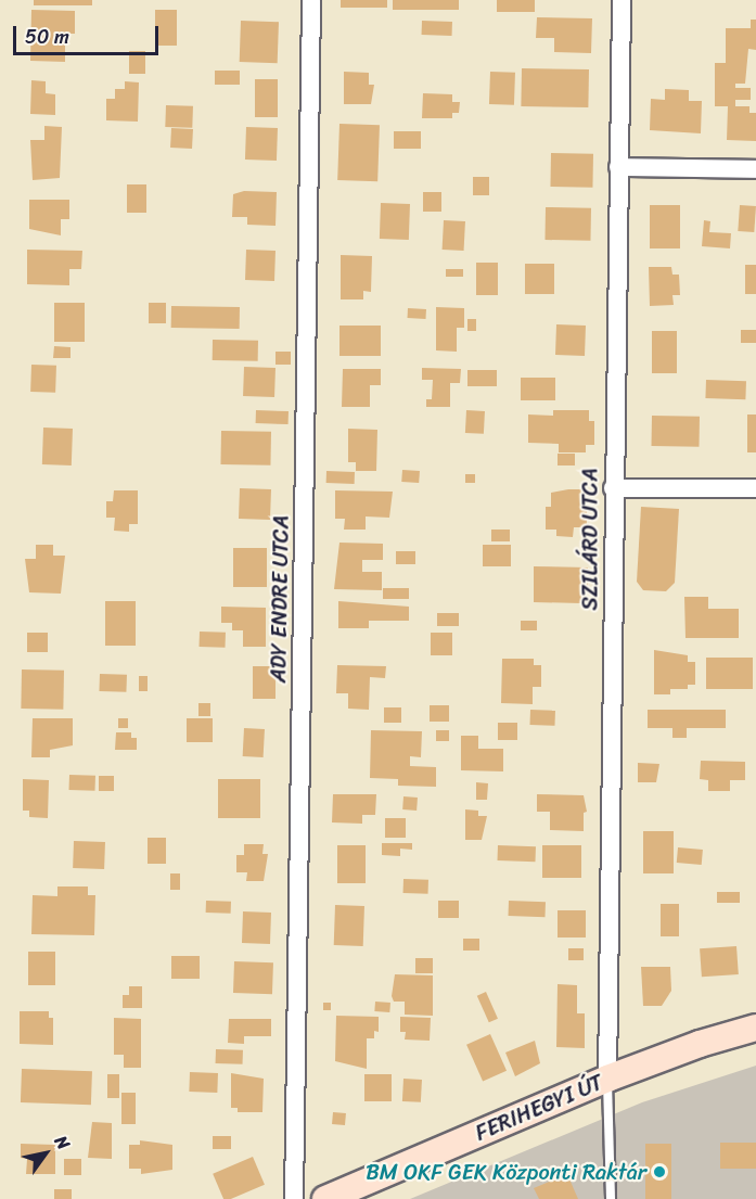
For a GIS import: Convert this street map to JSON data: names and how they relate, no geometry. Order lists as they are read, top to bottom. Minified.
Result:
{"streets":{"main road":["FERIHEGYI ÚT"],"street":["SZILÁRD UTCA","ADY ENDRE UTCA"]},"crossings":[["SZILÁRD UTCA","FERIHEGYI ÚT"]],"places":["BM OKF GEK Központi Raktár"],"scale_bar":"50 m","north":"top right"}
